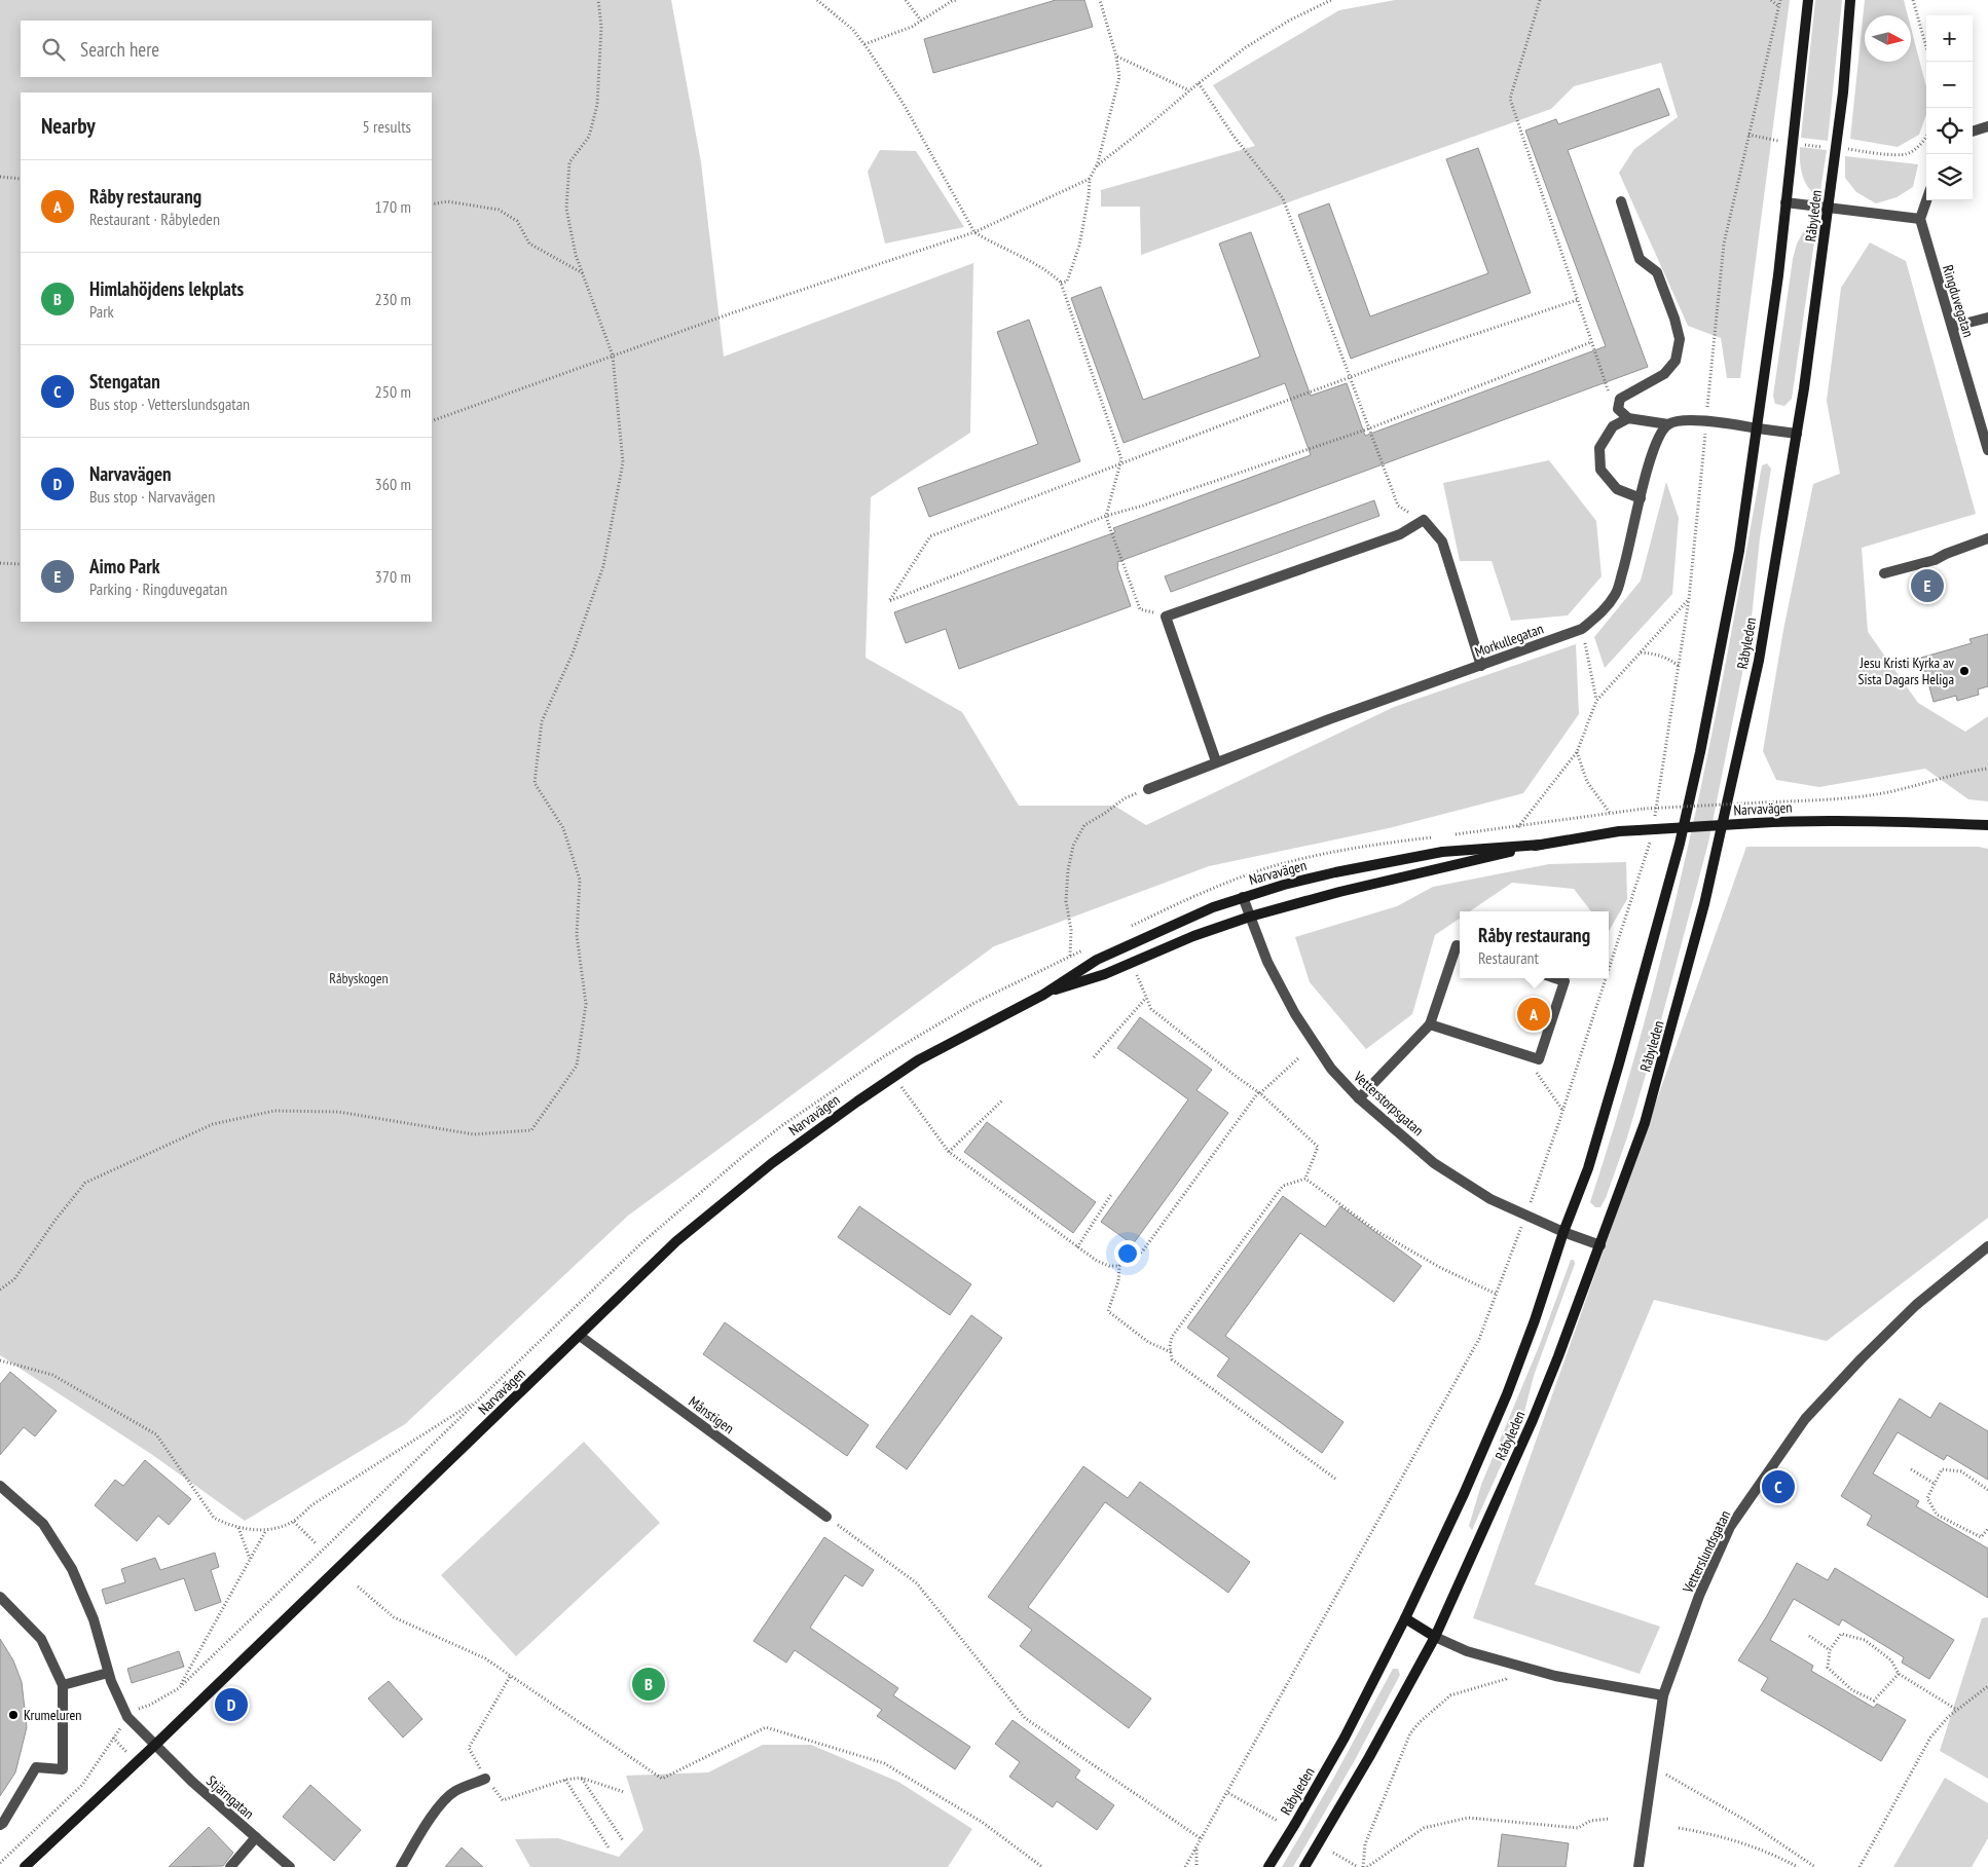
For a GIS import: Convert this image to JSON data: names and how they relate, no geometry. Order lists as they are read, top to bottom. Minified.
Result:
{"streets":{"main road":["Råbyleden","Narvavägen"],"street":["Ringduvegatan","Morkullegatan","Vetterstorpsgatan","Månstigen","Vetterslundsgatan","Stjärngatan"]},"crossings":[["Råbyleden","Vetterstorpsgatan"],["Narvavägen","Vetterstorpsgatan"],["Narvavägen","Månstigen"],["Narvavägen","Stjärngatan"]],"parks":["Råbyskogen"],"places":["Jesu Kristi Kyrka av Sista Dagars Heliga","Krumeluren"],"north":"right","page":{"map_buttons":["+","−"],"search":"Search here","heading":["Nearby","5 results"],"list":[{"mark":"A","name":"Råby restaurang","note":"Restaurant · Råbyleden","value":"170 m"},{"mark":"B","name":"Himlahöjdens lekplats","note":"Park","value":"230 m"},{"mark":"C","name":"Stengatan","note":"Bus stop · Vetterslundsgatan","value":"250 m"},{"mark":"D","name":"Narvavägen","note":"Bus stop · Narvavägen","value":"360 m"},{"mark":"E","name":"Aimo Park","note":"Parking · Ringduvegatan","value":"370 m"}],"pins":["E","A","C","B","D"],"popup":["Råby restaurang","Restaurant"]}}
